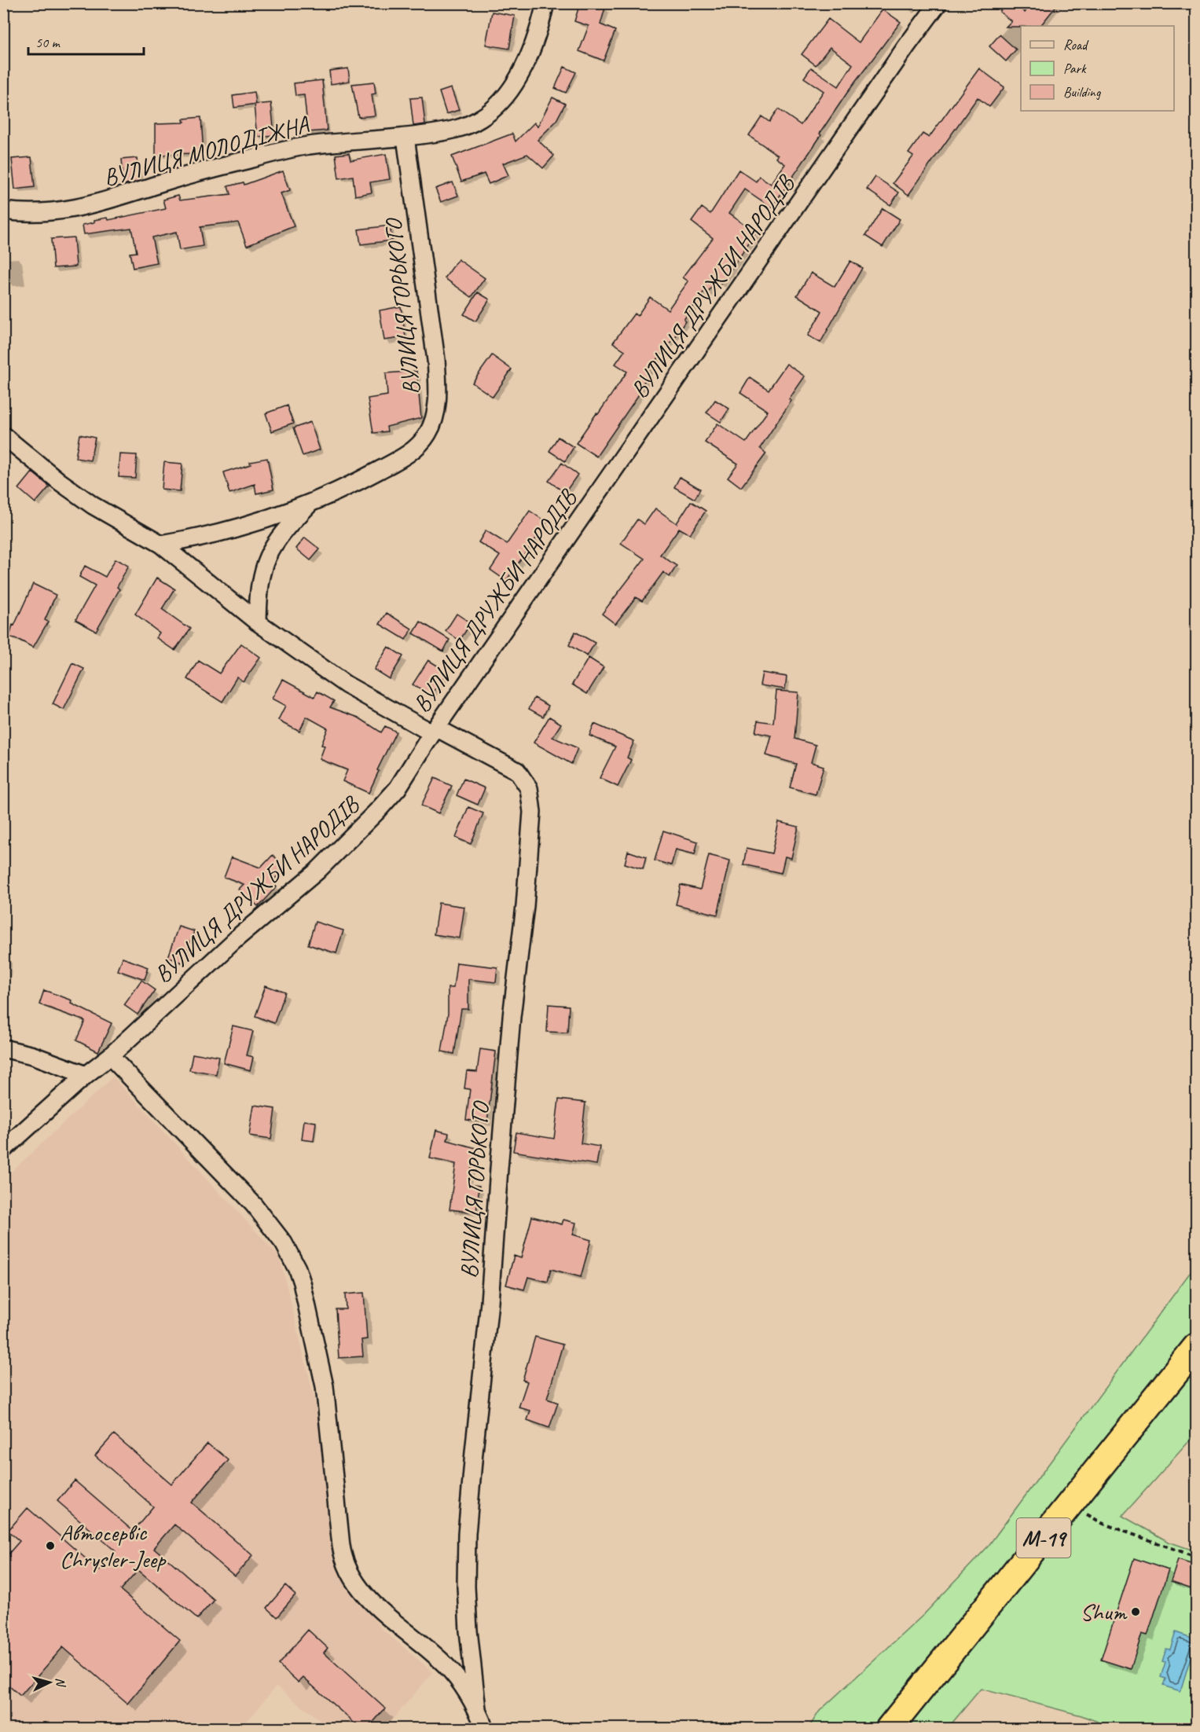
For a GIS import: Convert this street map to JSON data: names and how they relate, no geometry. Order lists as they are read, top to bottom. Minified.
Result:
{"streets":{"highway":["М-19"],"street":["ВУЛИЦЯ МОЛОДІЖНА","ВУЛИЦЯ ДРУЖБИ НАРОДІВ","ВУЛИЦЯ ГОРЬКОГО"]},"crossings":[["ВУЛИЦЯ МОЛОДІЖНА","ВУЛИЦЯ ГОРЬКОГО"],["ВУЛИЦЯ ДРУЖБИ НАРОДІВ","ВУЛИЦЯ ГОРЬКОГО"]],"places":["Автосервіс Chrysler-Jeep","Shum"],"legend":["Road","Park","Building"],"scale_bar":"50 m","north":"right"}
